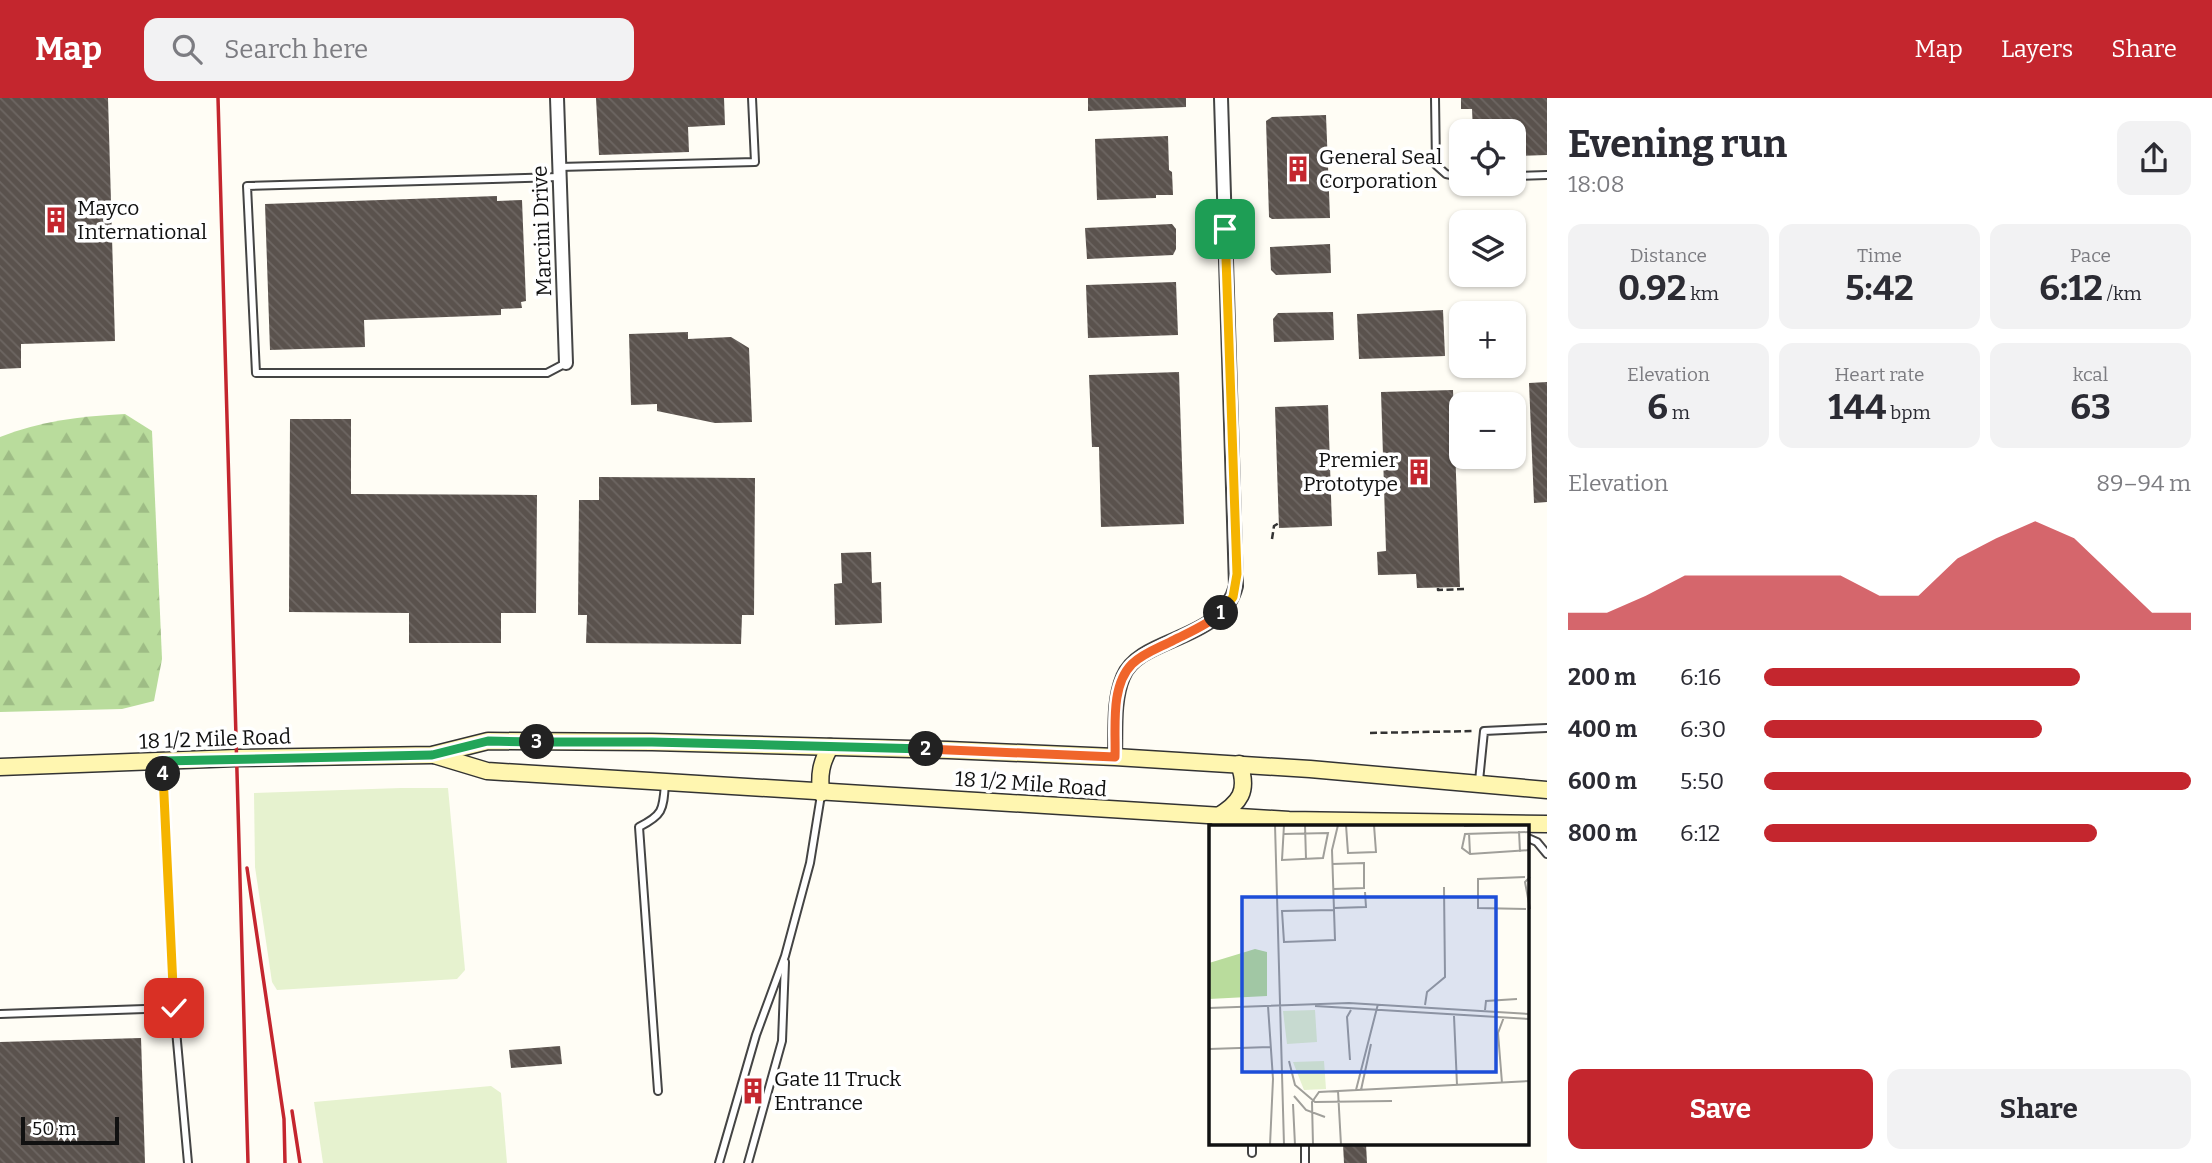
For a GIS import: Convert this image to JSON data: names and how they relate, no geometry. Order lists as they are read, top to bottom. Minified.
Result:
{"streets":{"street":["Marcini Drive","18 1/2 Mile Road"]},"places":{"building":["General Seal Corporation","Mayco International","Premier Prototype","Gate 11 Truck Entrance"]},"scale_bar":"50 m","page":{"header":"Map","search":"Search here","nav":["Map","Layers","Share"],"heading":["Evening run","18:08"],"map_buttons":["+","−"],"stats":[["Distance","0.92 km"],["Time","5:42"],["Pace","6:12 /km"],["Elevation","6 m"],["Heart rate","144 bpm"],["kcal","63"]],"chart":["Elevation","89–94 m"],"pins":["1","3","2","4"],"list":[{"name":"200 m","note":"6:16"},{"name":"400 m","note":"6:30"},{"name":"600 m","note":"5:50"},{"name":"800 m","note":"6:12"}],"buttons":["Save","Share"],"scale":"50 m"}}
